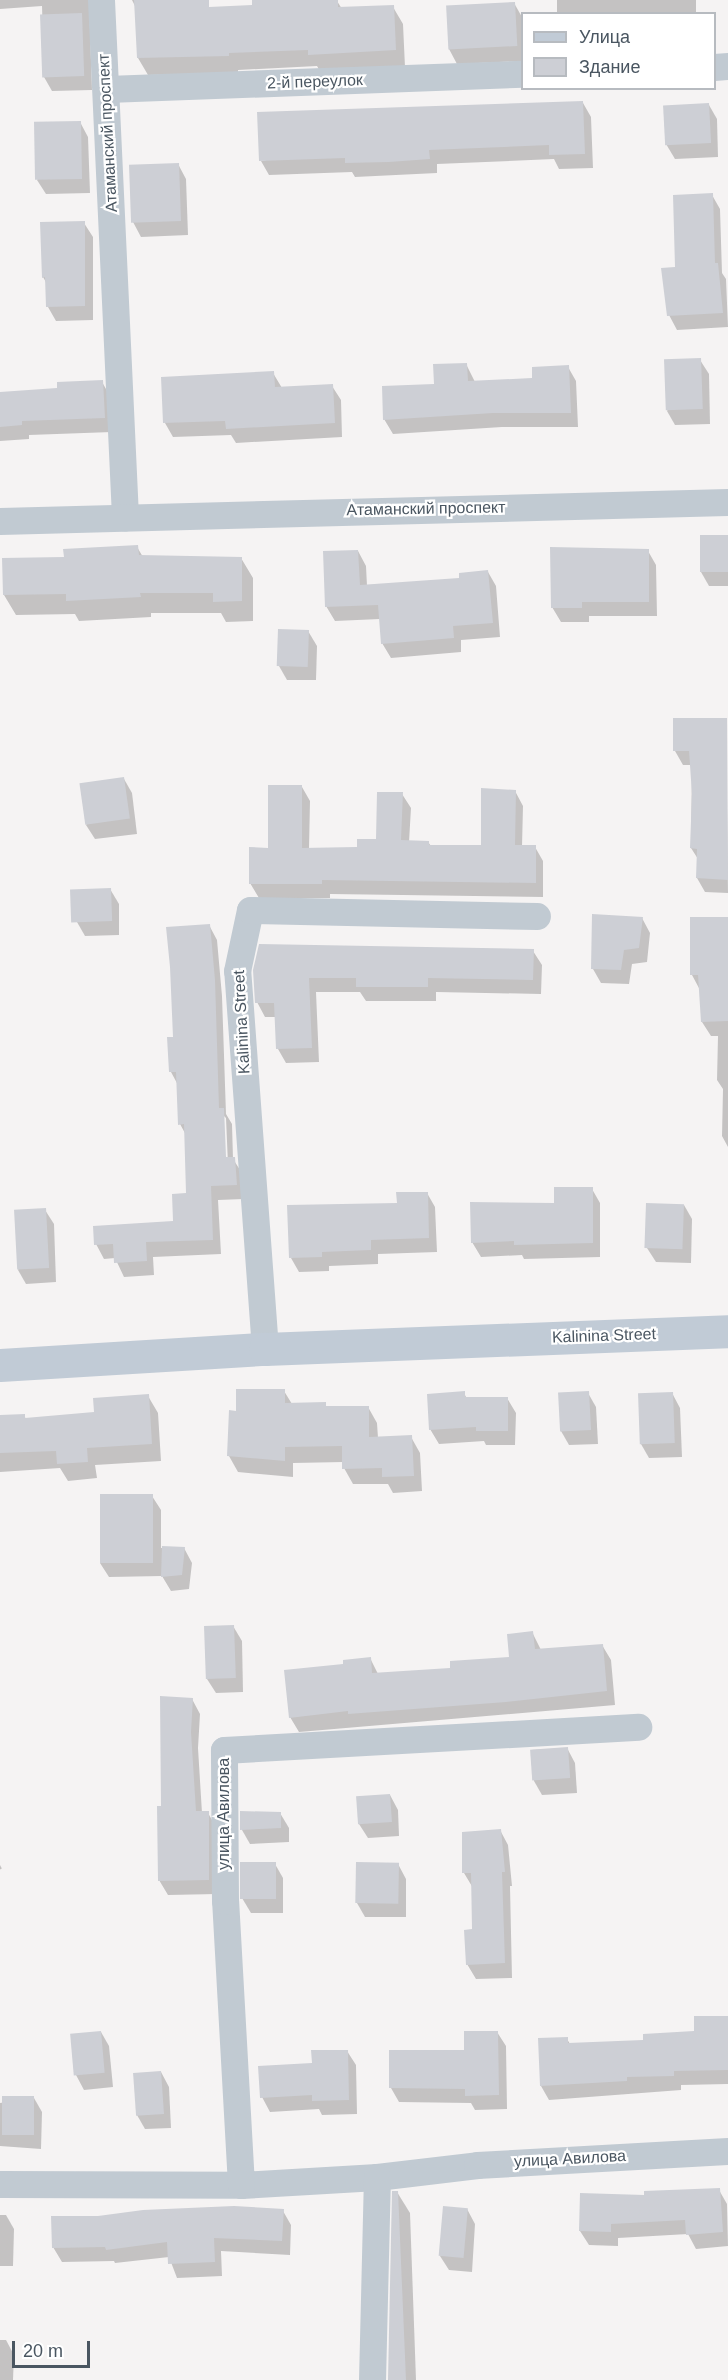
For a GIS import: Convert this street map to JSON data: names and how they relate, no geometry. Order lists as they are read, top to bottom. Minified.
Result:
{"streets":{"main road":["Kalinina Street"],"street":["2-й переулок","Атаманский проспект","улица Авилова"]},"crossings":[["2-й переулок","Атаманский проспект"]],"legend":["Улица","Здание"],"scale_bar":"20 m"}
